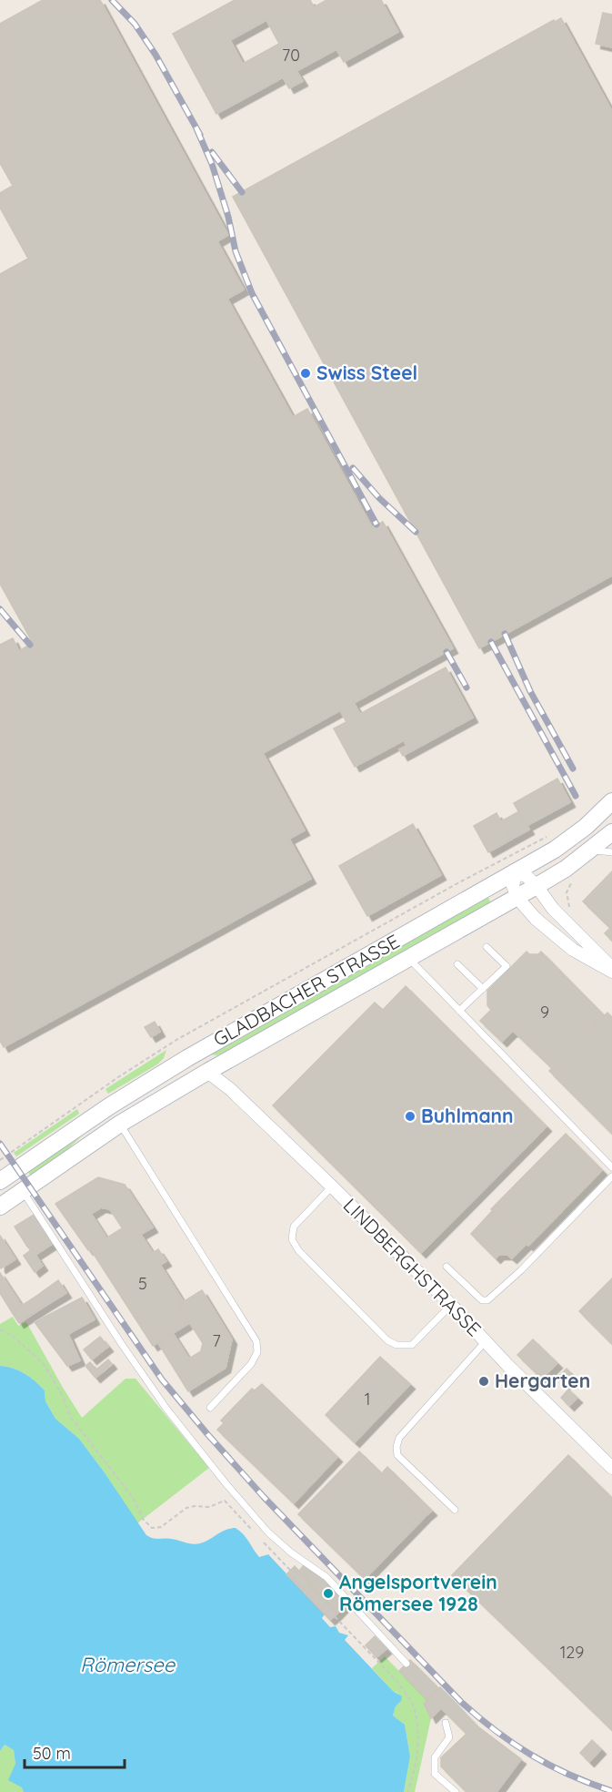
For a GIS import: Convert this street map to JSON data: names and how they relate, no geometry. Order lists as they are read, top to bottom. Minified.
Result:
{"streets":{"main road":["GLADBACHER STRASSE"],"street":["LINDBERGHSTRASSE"]},"crossings":[["GLADBACHER STRASSE","LINDBERGHSTRASSE"]],"water":["Römersee"],"places":["Swiss Steel","Buhlmann","Hergarten","Angelsportverein Römersee 1928"],"house_numbers":["70","9","5","7","1","129"],"scale_bar":"50 m"}
